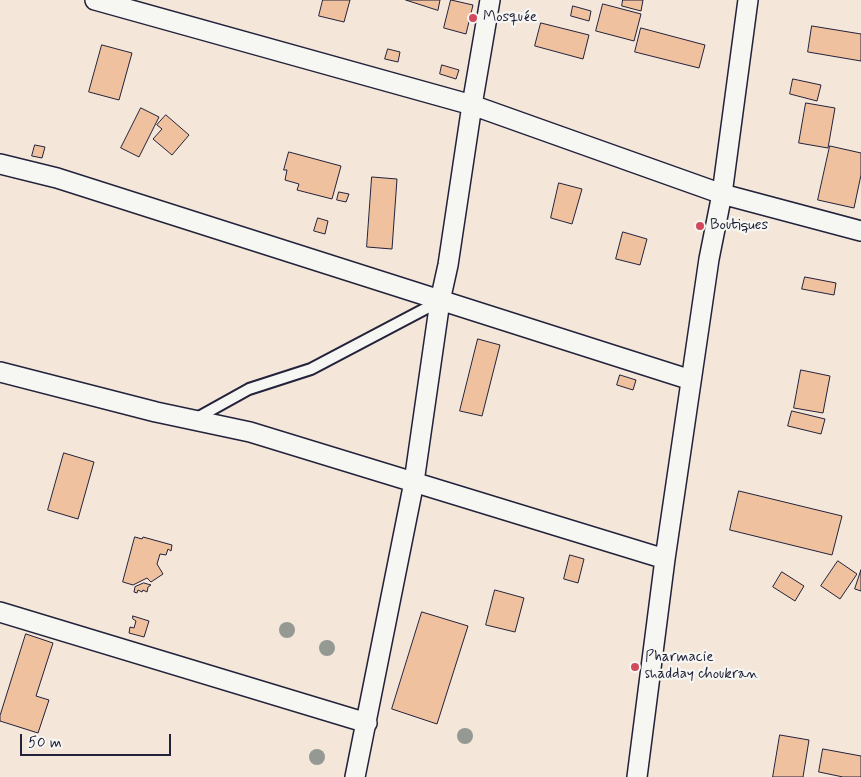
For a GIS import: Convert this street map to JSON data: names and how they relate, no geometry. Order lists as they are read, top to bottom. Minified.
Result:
{"places":["Mosquée","Boutiques","Pharmacie shadday choukran"],"scale_bar":"50 m"}
